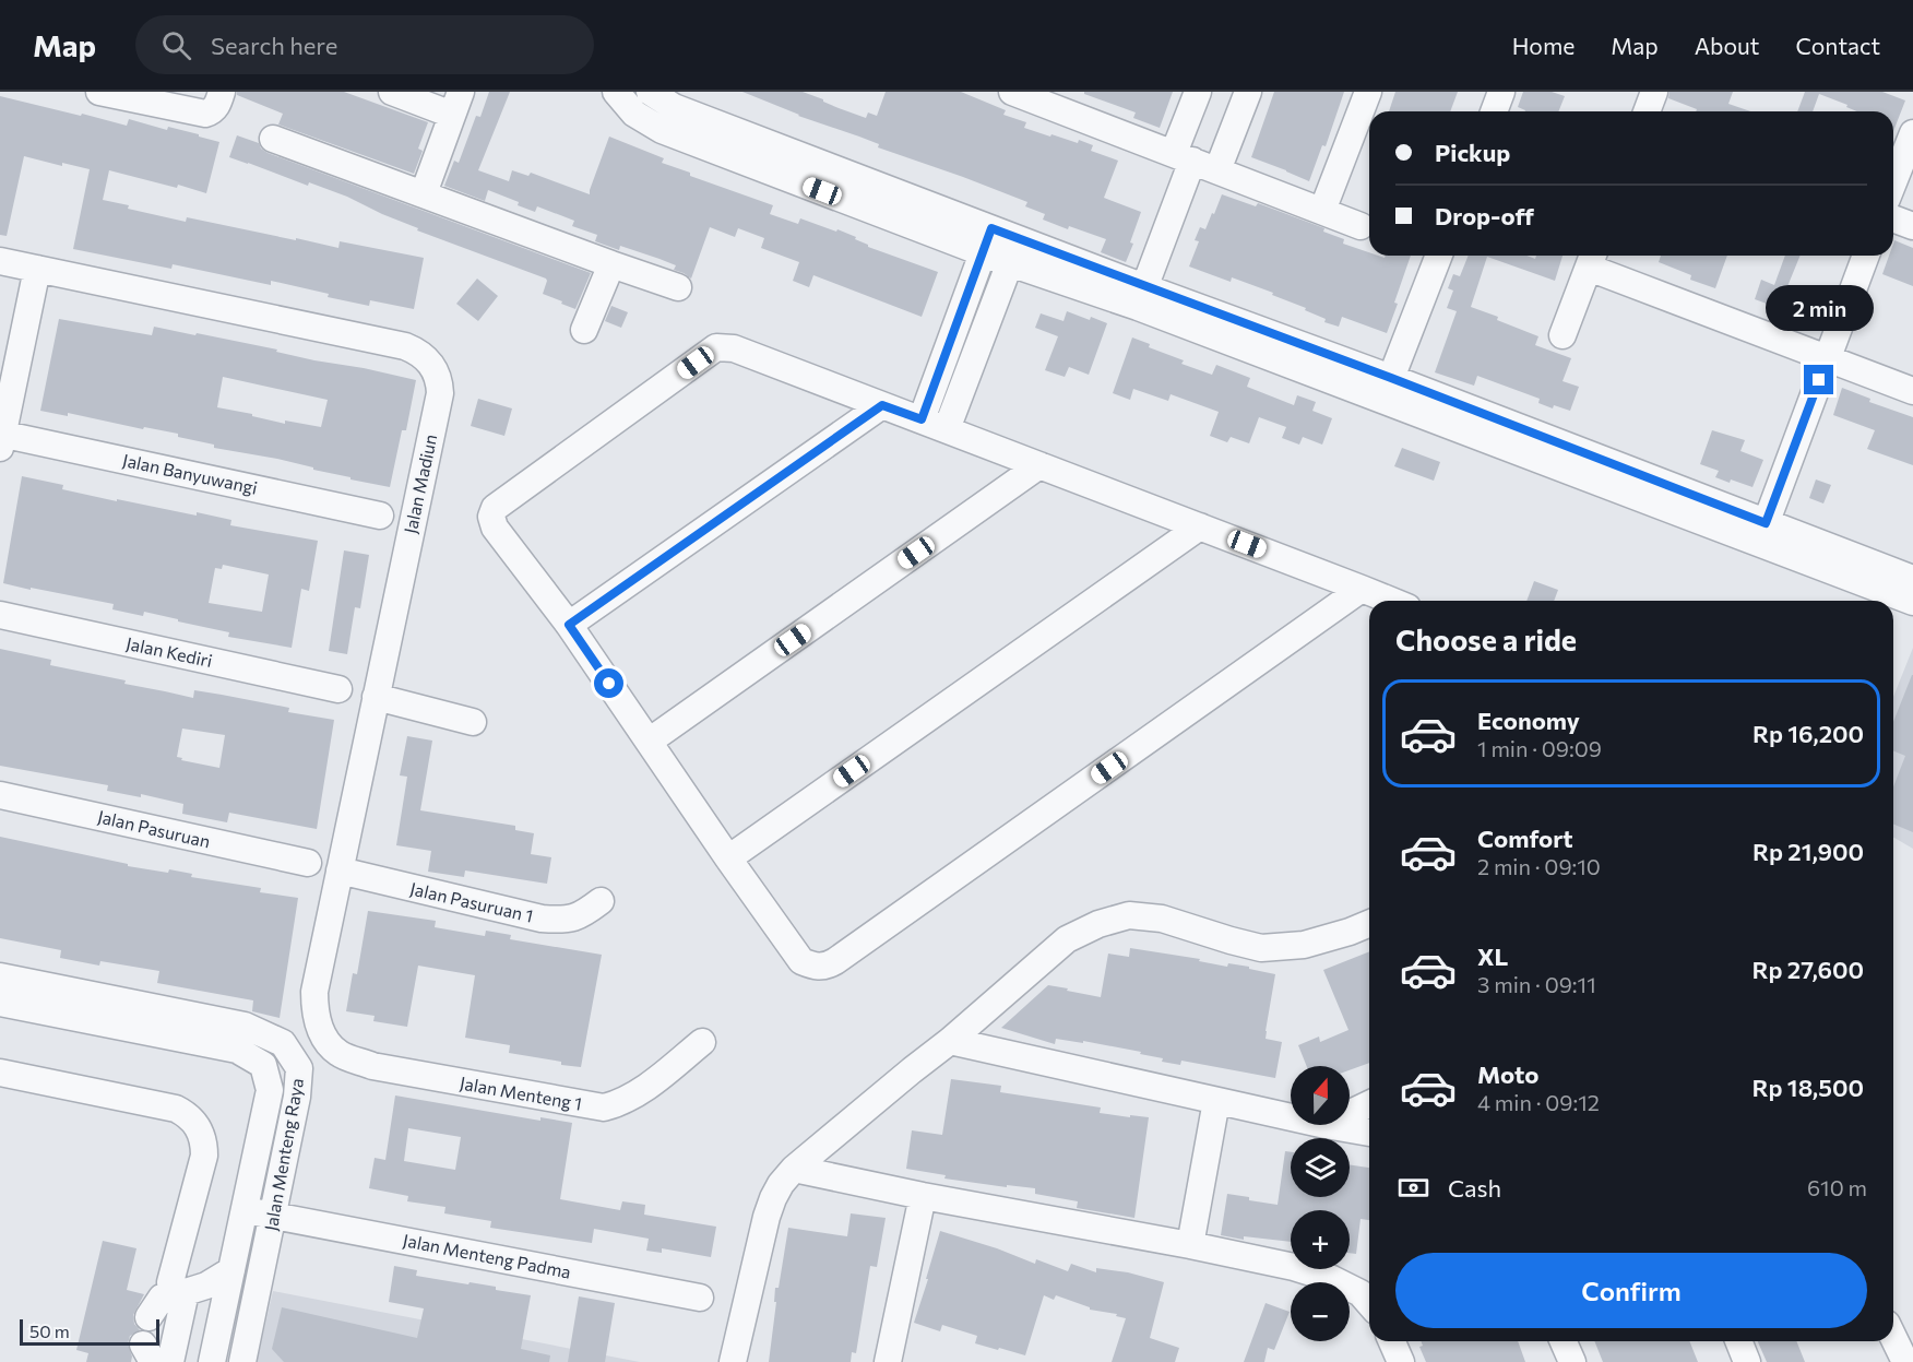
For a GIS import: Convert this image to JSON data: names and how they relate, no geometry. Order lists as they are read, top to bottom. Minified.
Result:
{"streets":{"street":["Jalan Banyuwangi","Jalan Madiun","Jalan Kediri","Jalan Pasuruan","Jalan Pasuruan 1","Jalan Menteng 1","Jalan Menteng Raya","Jalan Menteng Padma"]},"crossings":[["Jalan Madiun","Jalan Pasuruan 1"],["Jalan Madiun","Jalan Menteng 1"],["Jalan Menteng Raya","Jalan Menteng Padma"]],"scale_bar":"50 m","north":"top","page":{"header":"Map","search":"Search here","nav":["Home","Map","About","Contact"],"banner":["Pickup","Drop-off"],"bubble":"2 min","heading":"Choose a ride","list":[{"name":"Economy","note":"1 min · 09:09","value":"Rp 16,200"},{"name":"Comfort","note":"2 min · 09:10","value":"Rp 21,900"},{"name":"XL","note":"3 min · 09:11","value":"Rp 27,600"},{"name":"Moto","note":"4 min · 09:12","value":"Rp 18,500"}],"map_buttons":["+","−"],"pay":["Cash","610 m"],"buttons":"Confirm","scale":"50 m"}}
